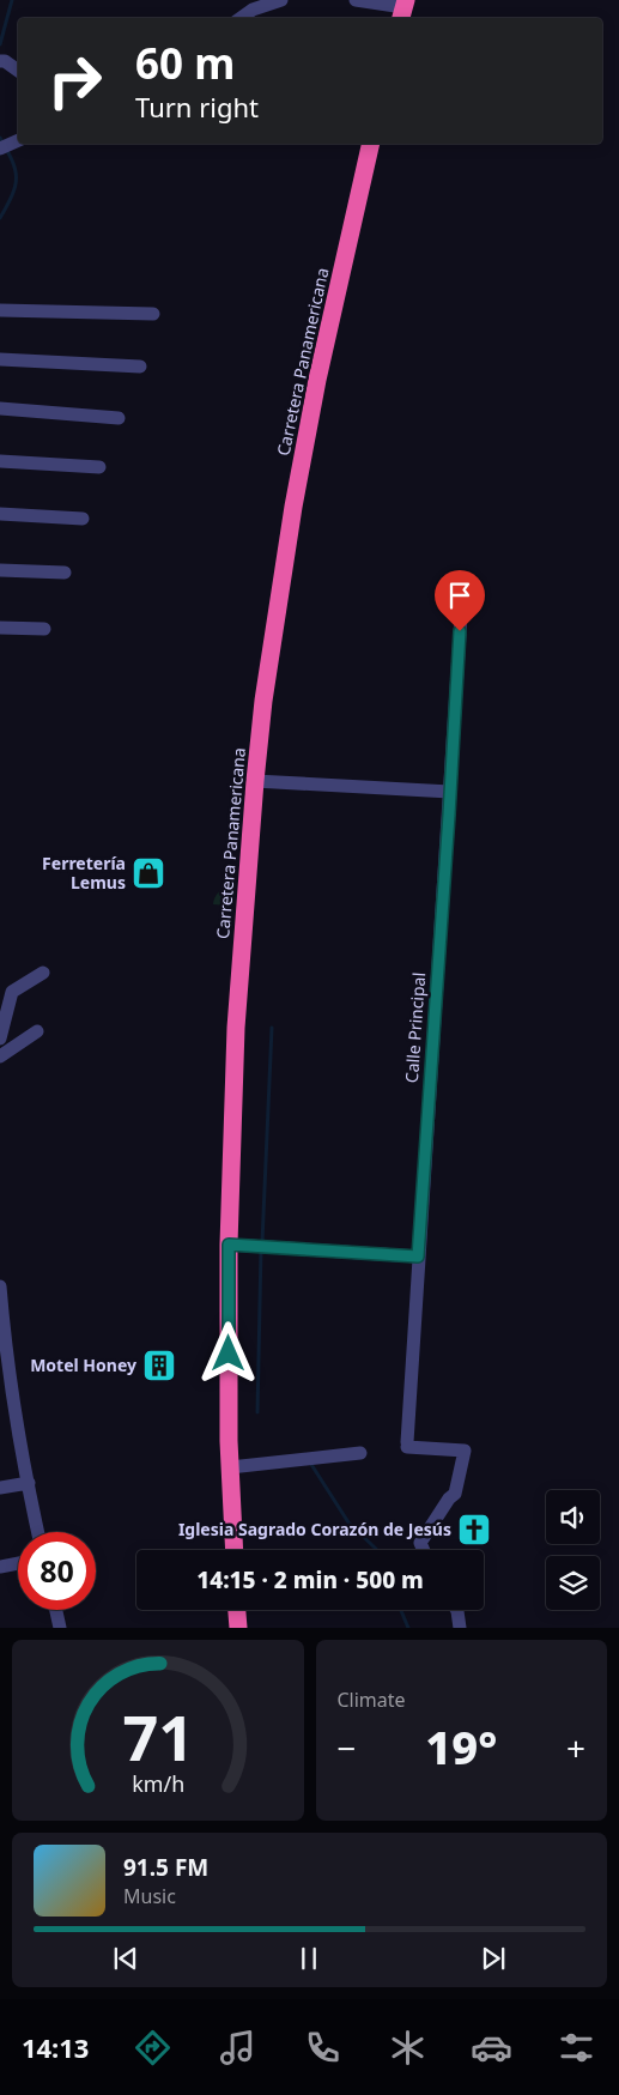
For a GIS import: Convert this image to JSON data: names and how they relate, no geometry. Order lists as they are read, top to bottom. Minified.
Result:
{"streets":{"highway":["Carretera Panamericana"],"street":["Calle Principal"]},"places":{"shop":["Ferretería Lemus"],"building":["Motel Honey"],"church":["Iglesia Sagrado Corazón de Jesús"]},"page":{"turn":["60 m","Turn right"],"limit":"80","trip":"14:15 · 2 min · 500 m","tile":"Climate","heat":["−","19°","+"],"song":["91.5 FM","Music"],"tabs":"14:13","gauge":["71","km/h"]}}
